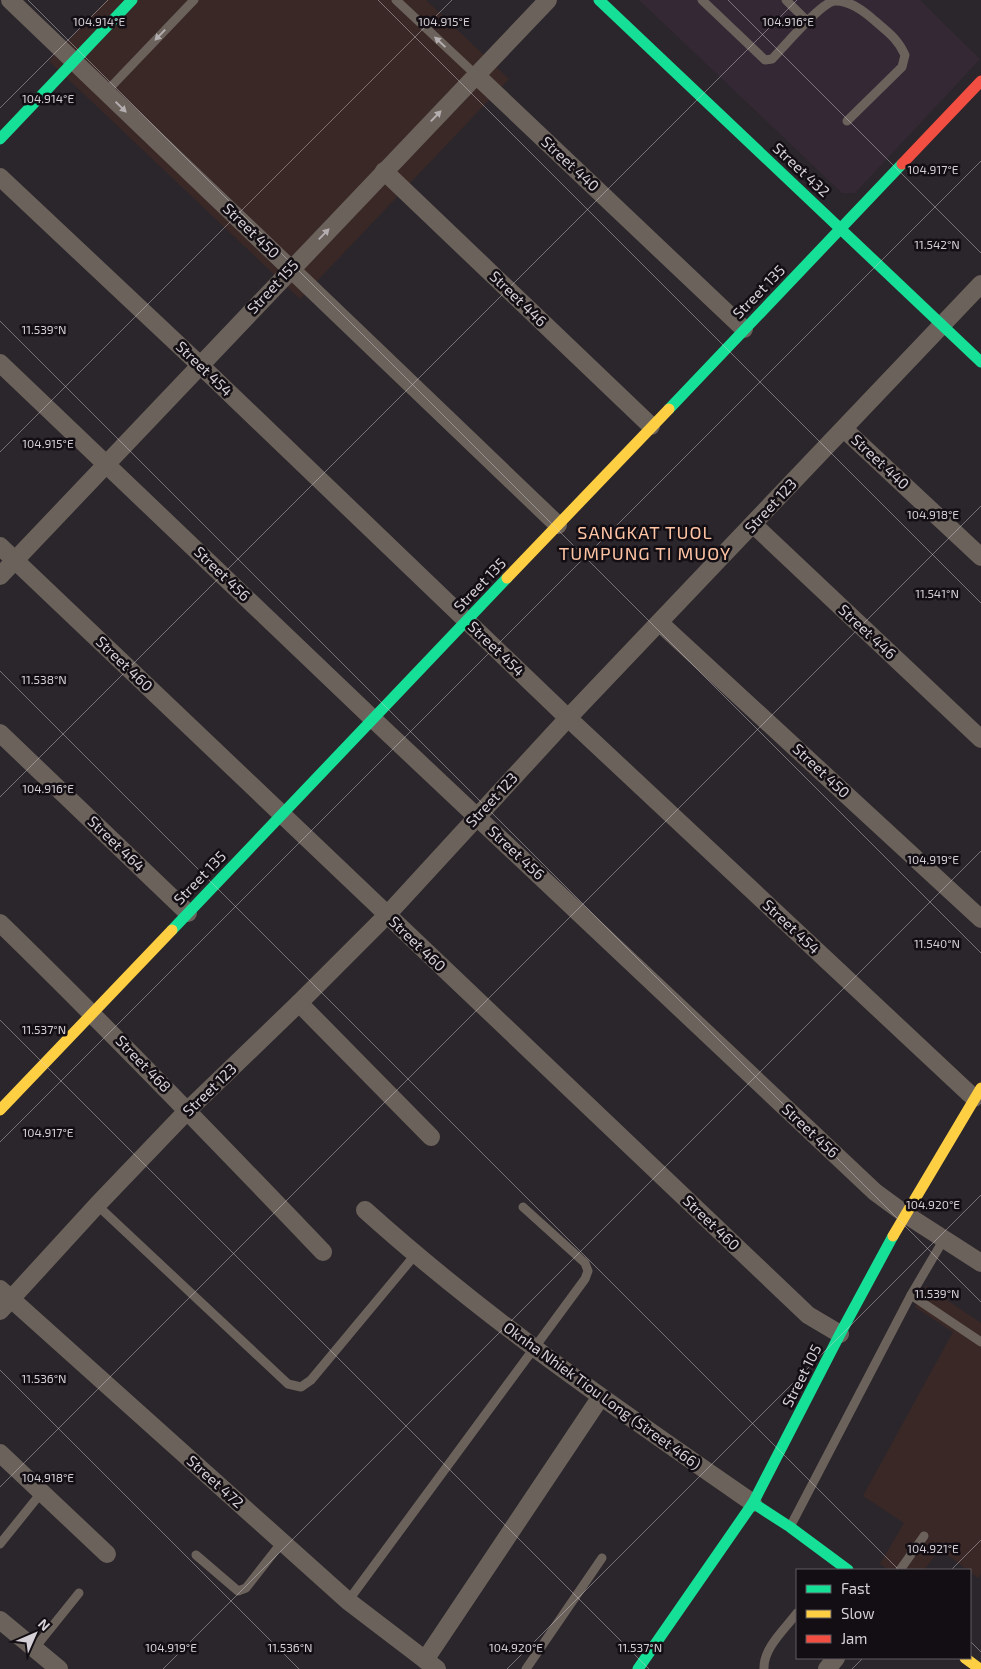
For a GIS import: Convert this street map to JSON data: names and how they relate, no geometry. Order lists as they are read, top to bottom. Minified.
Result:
{"streets":{"street":["Street 440","Street 432","Street 450","Street 155","Street 135","Street 446","Street 454","Street 123","Street 456","Street 460","Street 464","Street 468","Street 105","Oknha Nhiek Tiou Long (Street 466)","Street 472"]},"crossings":[["Street 440","Street 155"],["Street 440","Street 135"],["Street 440","Street 123"],["Street 432","Street 135"],["Street 432","Street 123"],["Street 450","Street 155"],["Street 450","Street 135"],["Street 450","Street 123"],["Street 155","Street 446"],["Street 155","Street 454"],["Street 155","Street 456"],["Street 155","Street 460"],["Street 135","Street 446"],["Street 135","Street 454"],["Street 135","Street 456"],["Street 135","Street 460"],["Street 135","Street 464"],["Street 135","Street 468"],["Street 446","Street 123"],["Street 454","Street 123"],["Street 454","Street 105"],["Street 123","Street 456"],["Street 123","Street 460"],["Street 123","Street 468"],["Street 123","Street 472"],["Street 456","Street 105"],["Street 460","Street 105"],["Street 105","Oknha Nhiek Tiou Long (Street 466)"]],"districts":["SANGKAT TUOL TUMPUNG TI MUOY"],"legend":["Fast","Slow","Jam"],"north":"top right","coordinates":["104.914°E","104.915°E","104.916°E","104.917°E","11.542°N","11.539°N","104.918°E","11.541°N","11.538°N","104.919°E","11.540°N","11.537°N","104.920°E","11.536°N","104.921°E"]}
